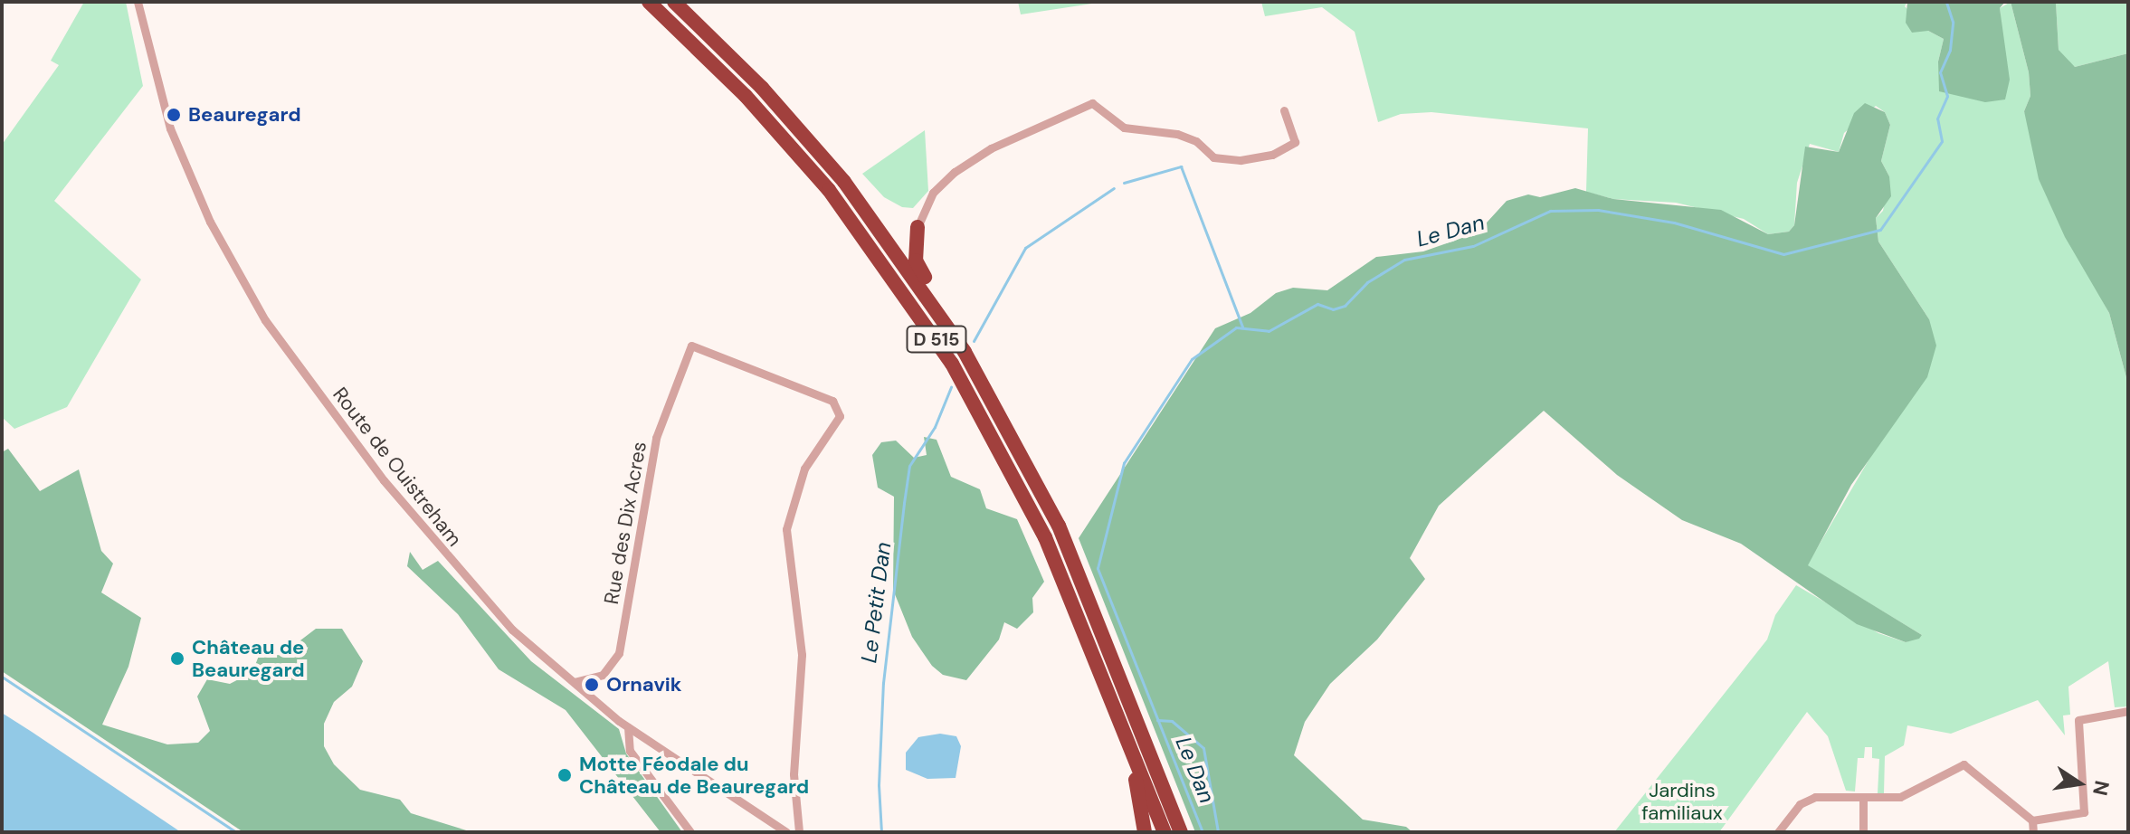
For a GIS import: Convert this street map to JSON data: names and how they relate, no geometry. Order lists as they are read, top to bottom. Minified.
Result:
{"streets":{"highway":["D 515"],"street":["Route de Ouistreham","Rue des Dix Acres"]},"crossings":[["Route de Ouistreham","Rue des Dix Acres"]],"water":["Le Dan","Le Petit Dan"],"parks":["Jardins familiaux"],"places":["Beauregard","Château de Beauregard","Ornavik","Motte Féodale du Château de Beauregard"],"north":"right"}
